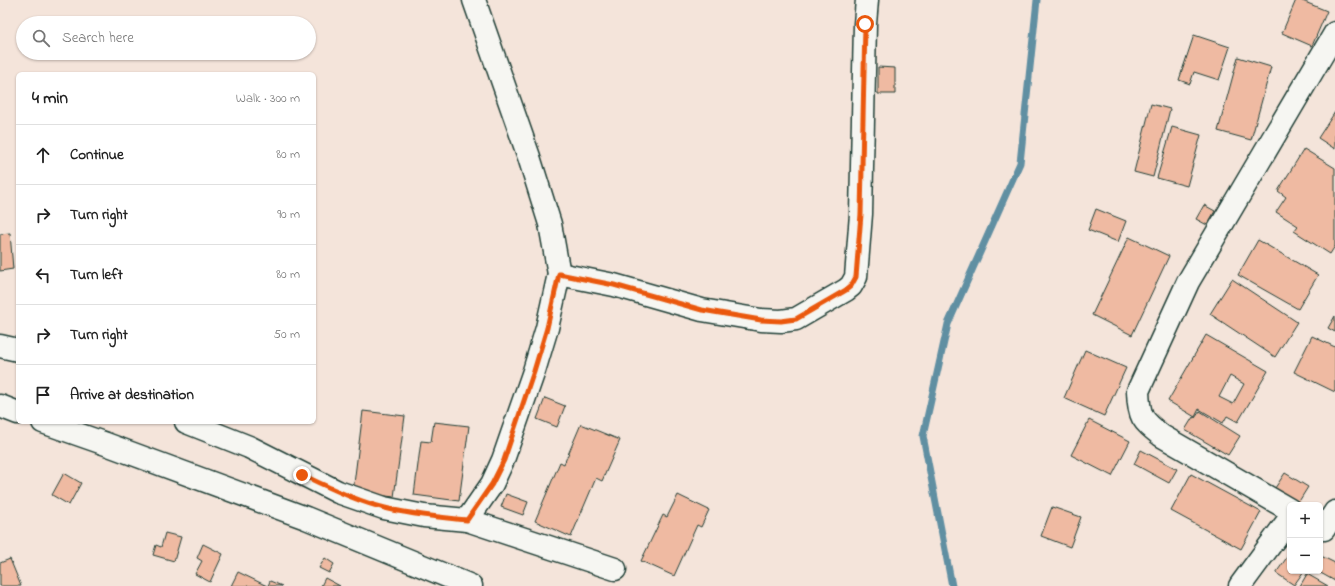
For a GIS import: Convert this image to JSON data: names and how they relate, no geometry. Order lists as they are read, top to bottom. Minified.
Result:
{"page":{"search":"Search here","heading":["4 min","Walk · 300 m"],"list":[["Continue","80 m"],["Turn right","90 m"],["Turn left","80 m"],["Turn right","50 m"],"Arrive at destination"],"map_buttons":["+","−"]}}
